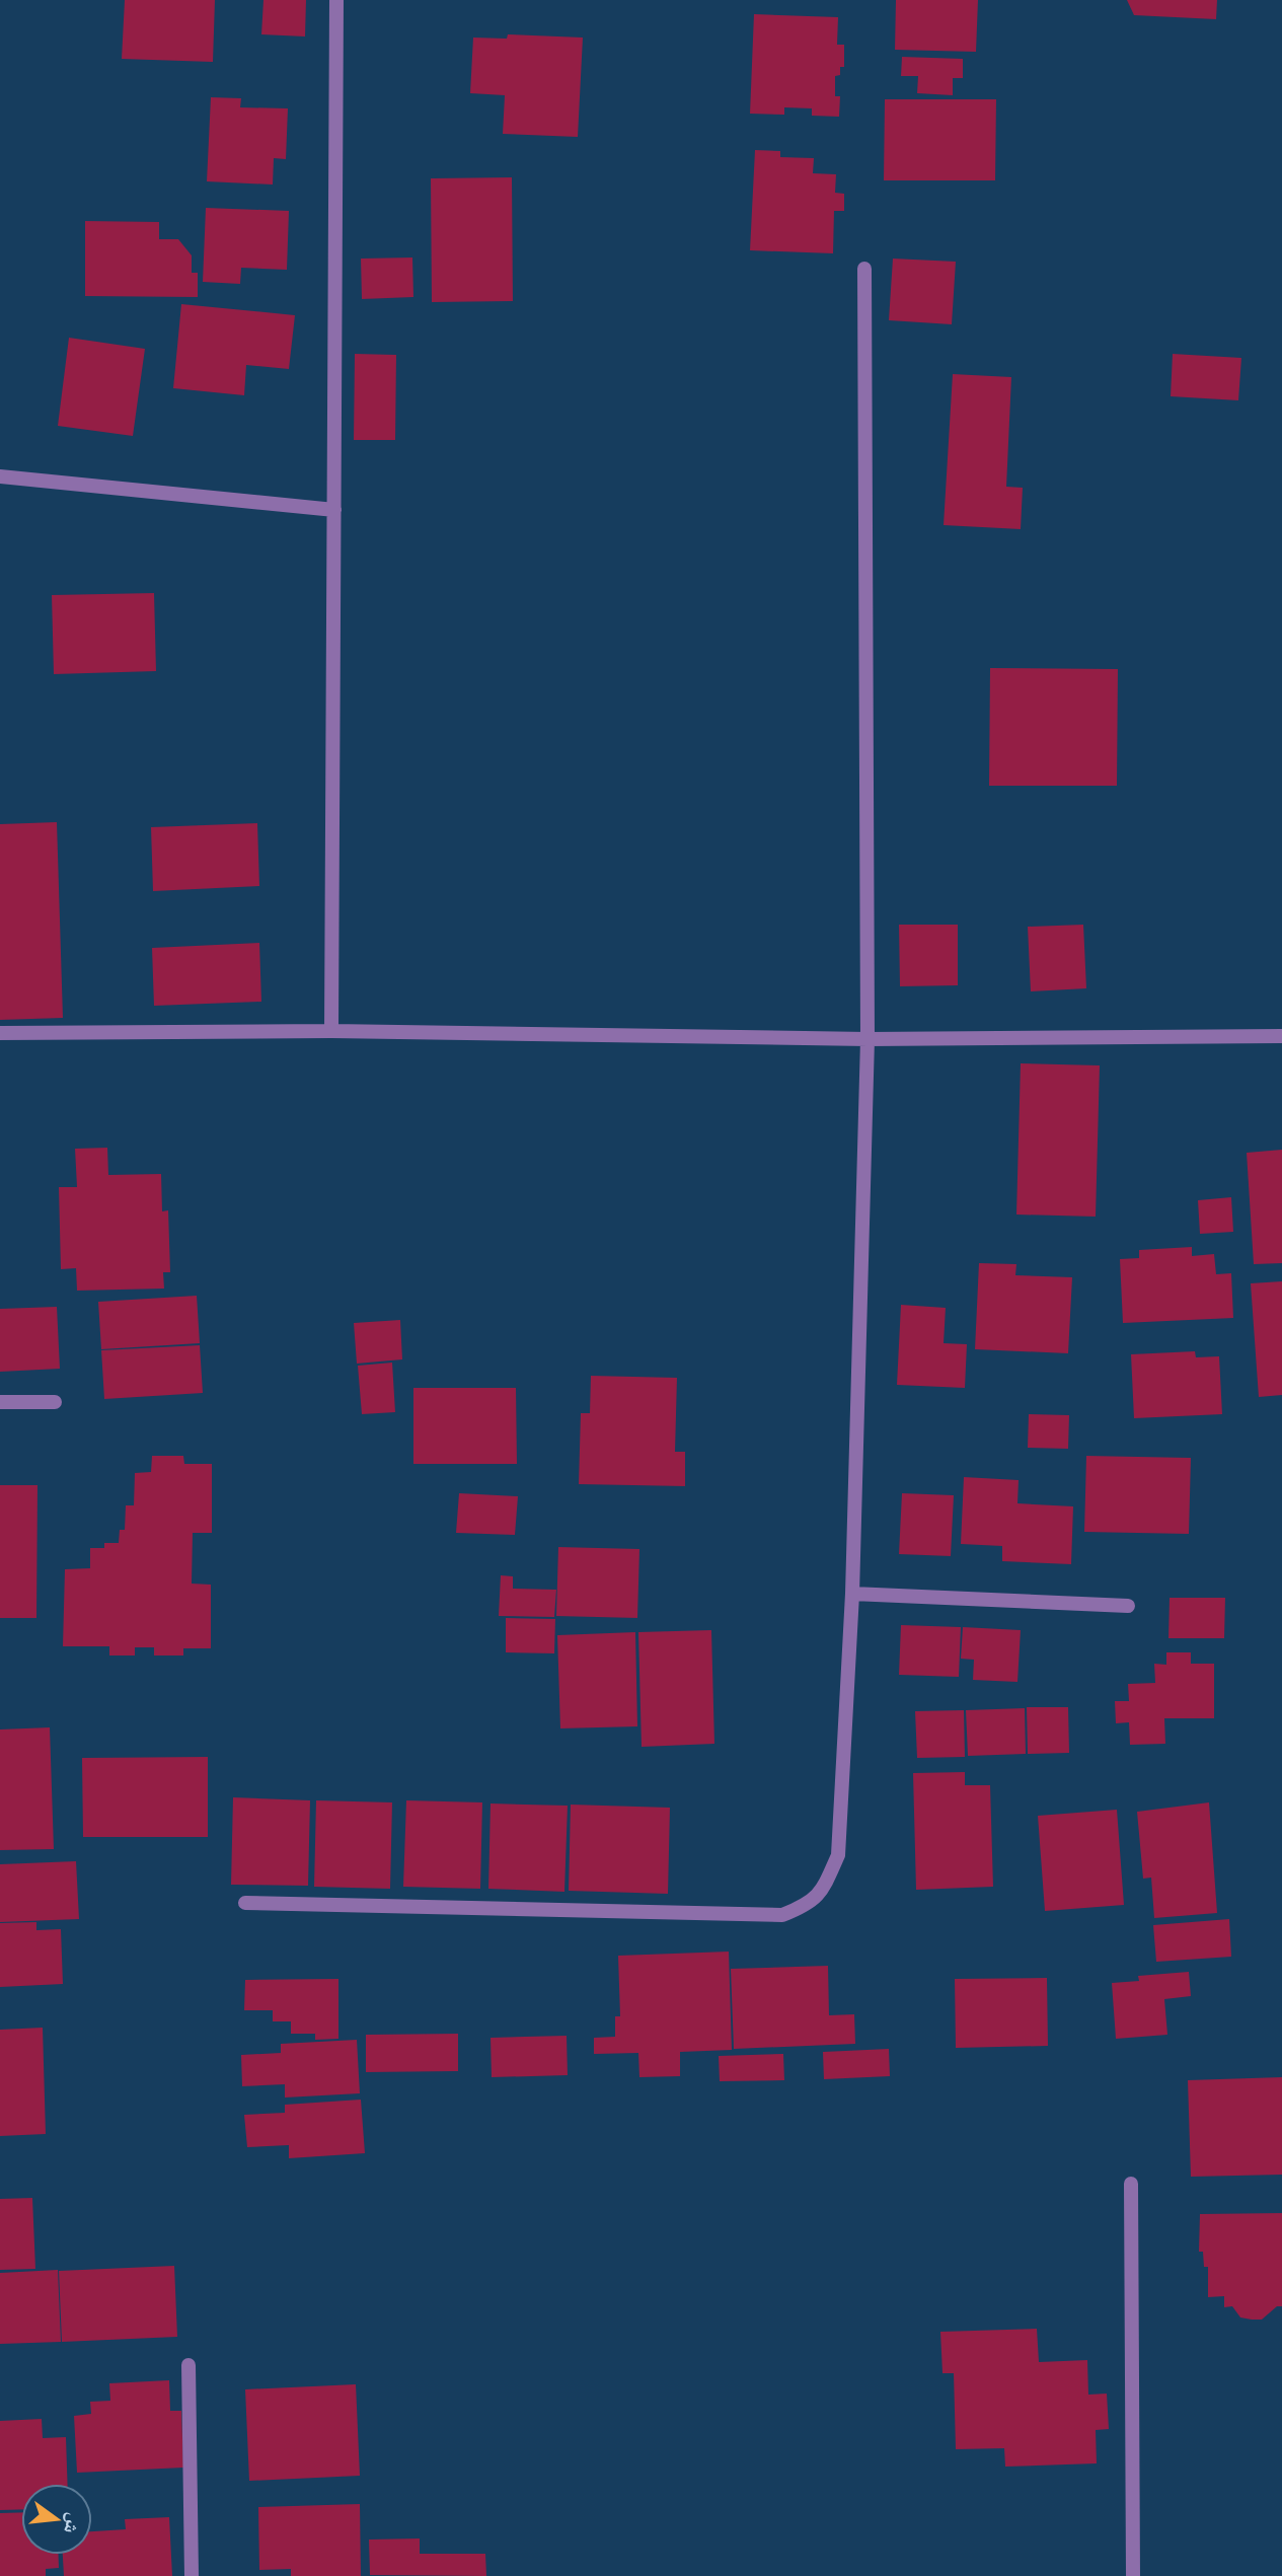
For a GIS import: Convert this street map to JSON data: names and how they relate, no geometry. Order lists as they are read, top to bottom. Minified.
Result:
{"north":"right"}
